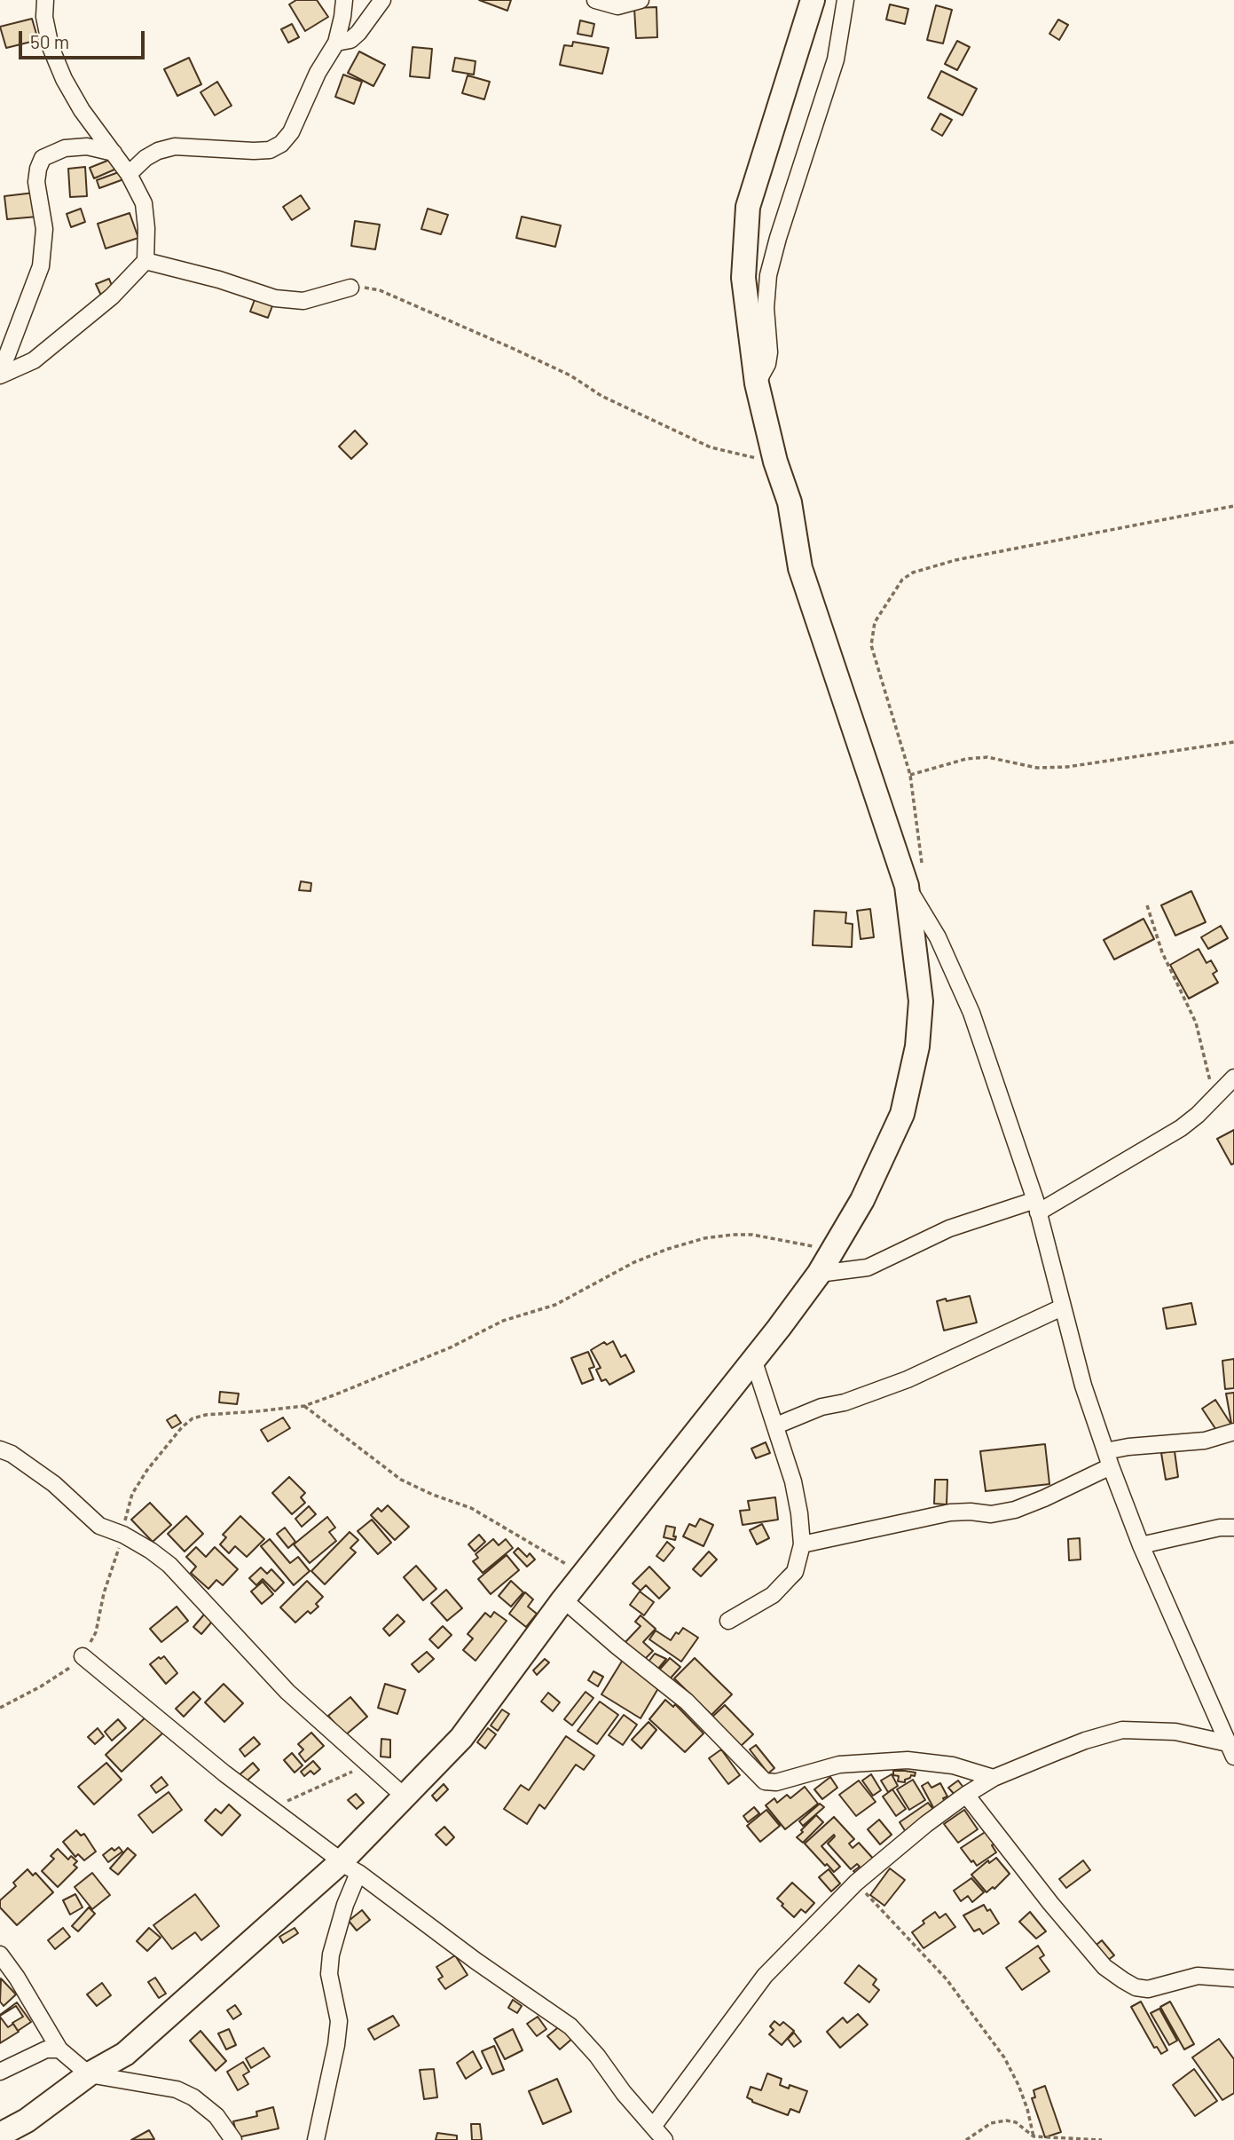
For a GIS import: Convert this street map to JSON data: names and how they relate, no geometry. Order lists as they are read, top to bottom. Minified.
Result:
{"scale_bar":"50 m"}
